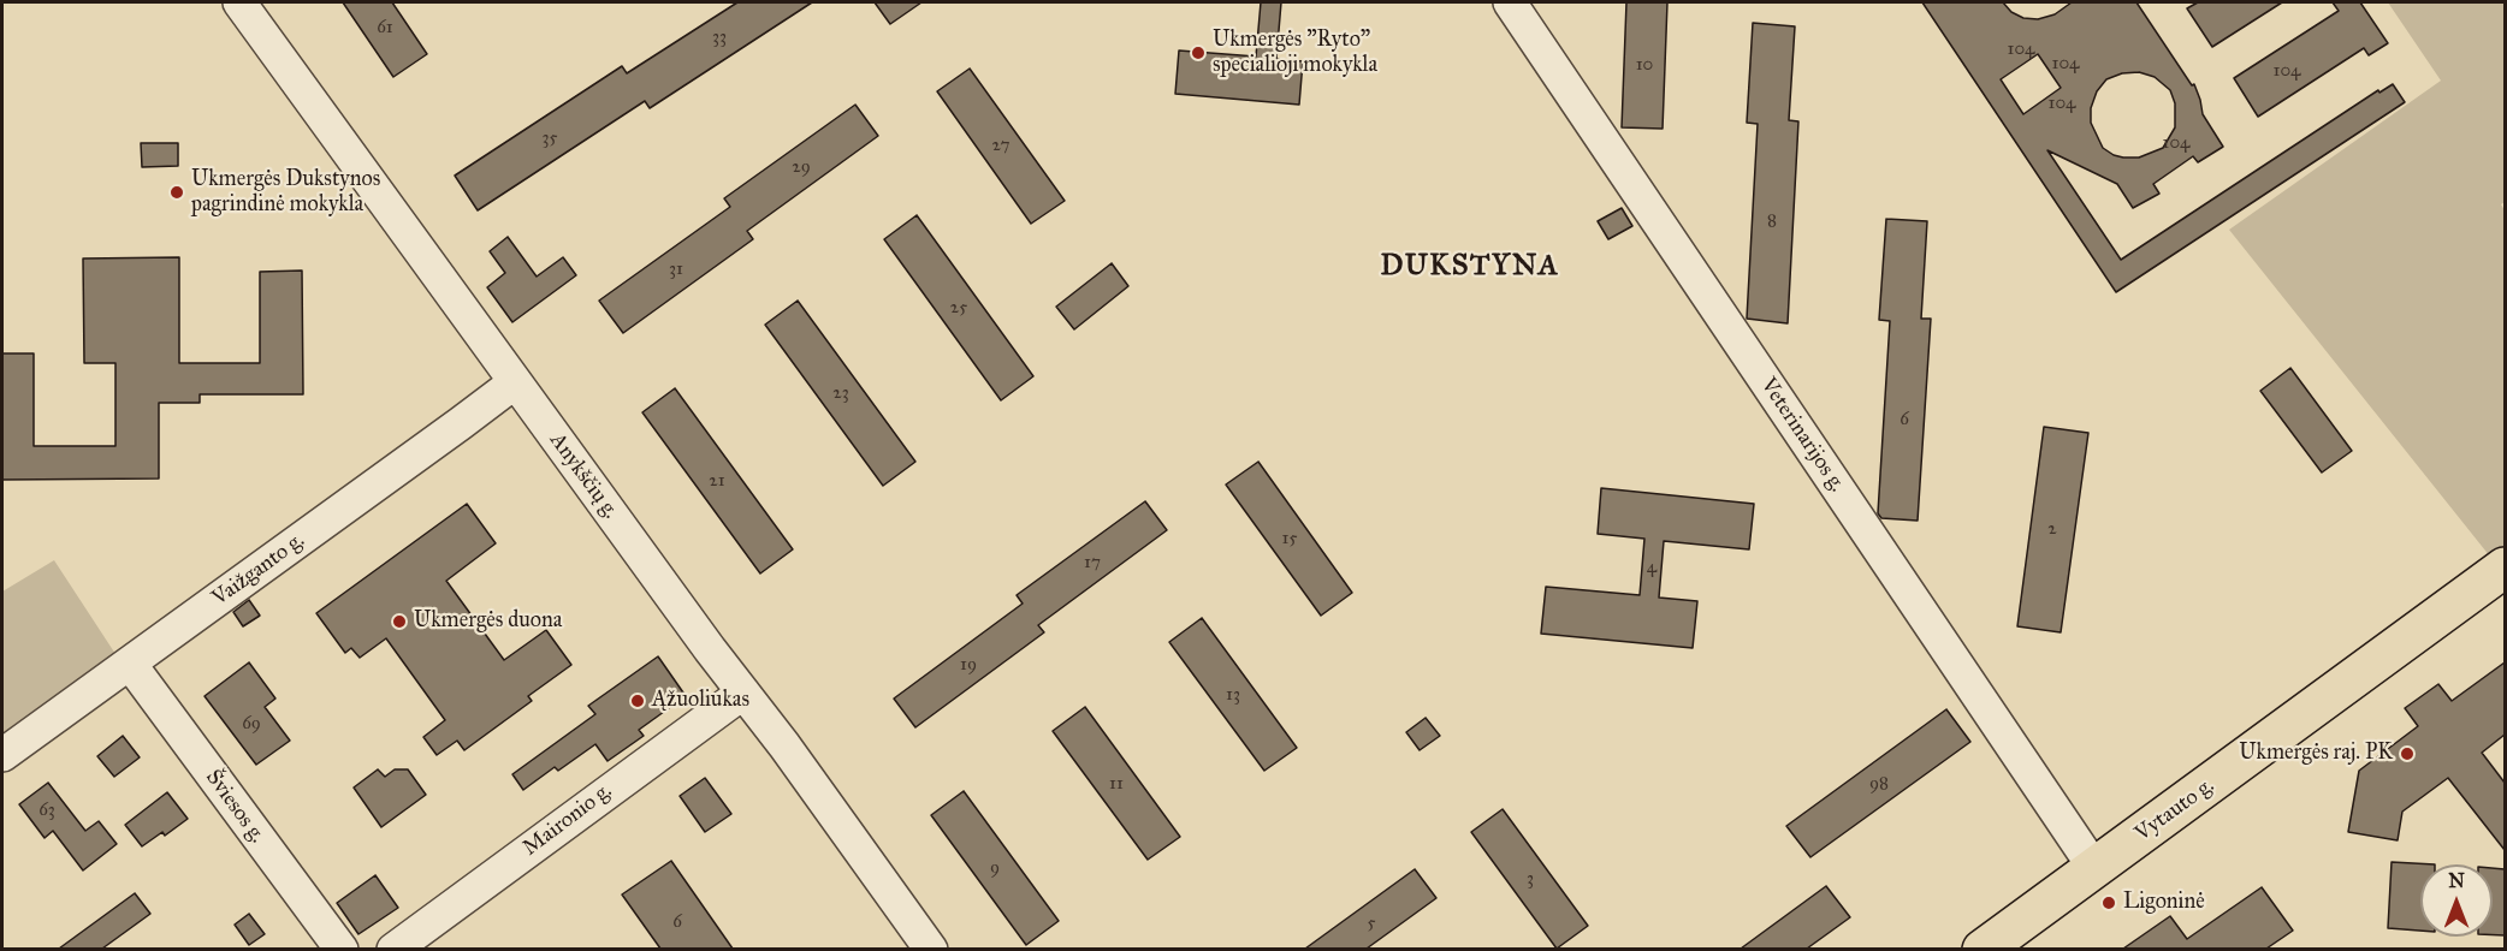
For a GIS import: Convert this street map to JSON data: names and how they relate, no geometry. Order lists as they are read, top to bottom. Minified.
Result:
{"streets":{"main road":["Vytauto g."],"street":["Veterinarijos g.","Anykščių g.","Vaižganto g.","Šviesos g.","Maironio g."]},"crossings":[["Veterinarijos g.","Vytauto g."],["Anykščių g.","Vaižganto g."],["Anykščių g.","Maironio g."],["Vaižganto g.","Šviesos g."]],"districts":["DUKSTYNA"],"places":["Ukmergės \"Ryto\" specialioji mokykla","Ukmergės Dukstynos pagrindinė mokykla","Ukmergės duona","Ąžuoliukas","Ukmergės raj. PK","Ligoninė"],"house_numbers":["61","33","104","104","10","104","104","35","104","27","29","8","31","25","23","6","21","2","15","17","4","19","13","69","11","98","63","9","3","6","5"],"north":"top"}
